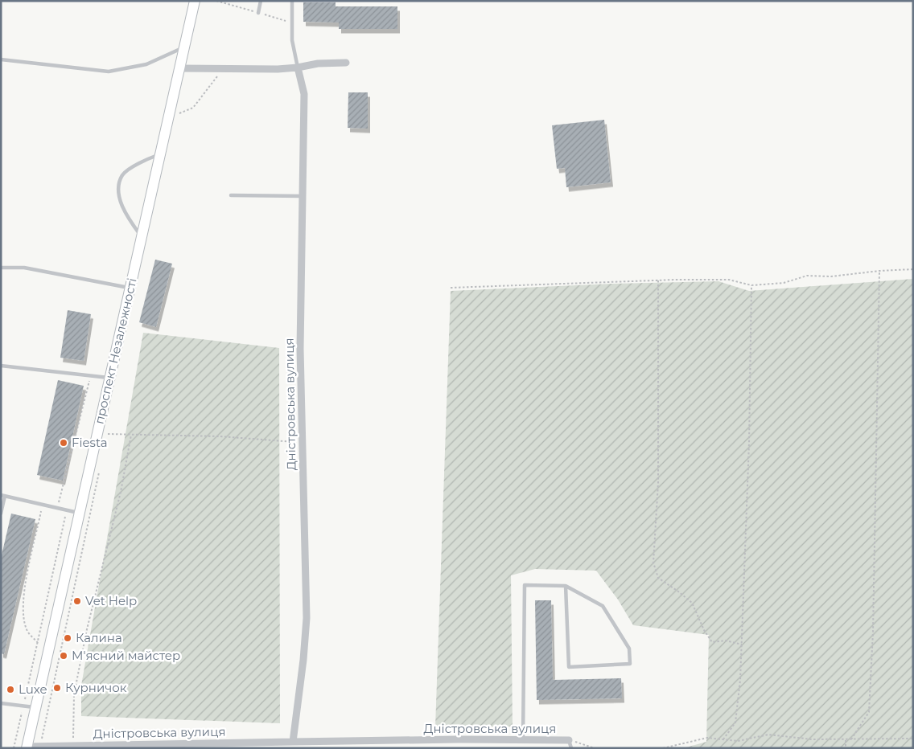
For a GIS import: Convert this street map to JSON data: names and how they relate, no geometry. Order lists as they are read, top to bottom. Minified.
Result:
{"streets":{"main road":["проспект Незалежності"],"street":["Дністровська вулиця"]},"crossings":[["проспект Незалежності","Дністровська вулиця"]],"places":["Fiesta","Vet Help","Калина","М'ясний майстер","Курничок","Luxe"]}
